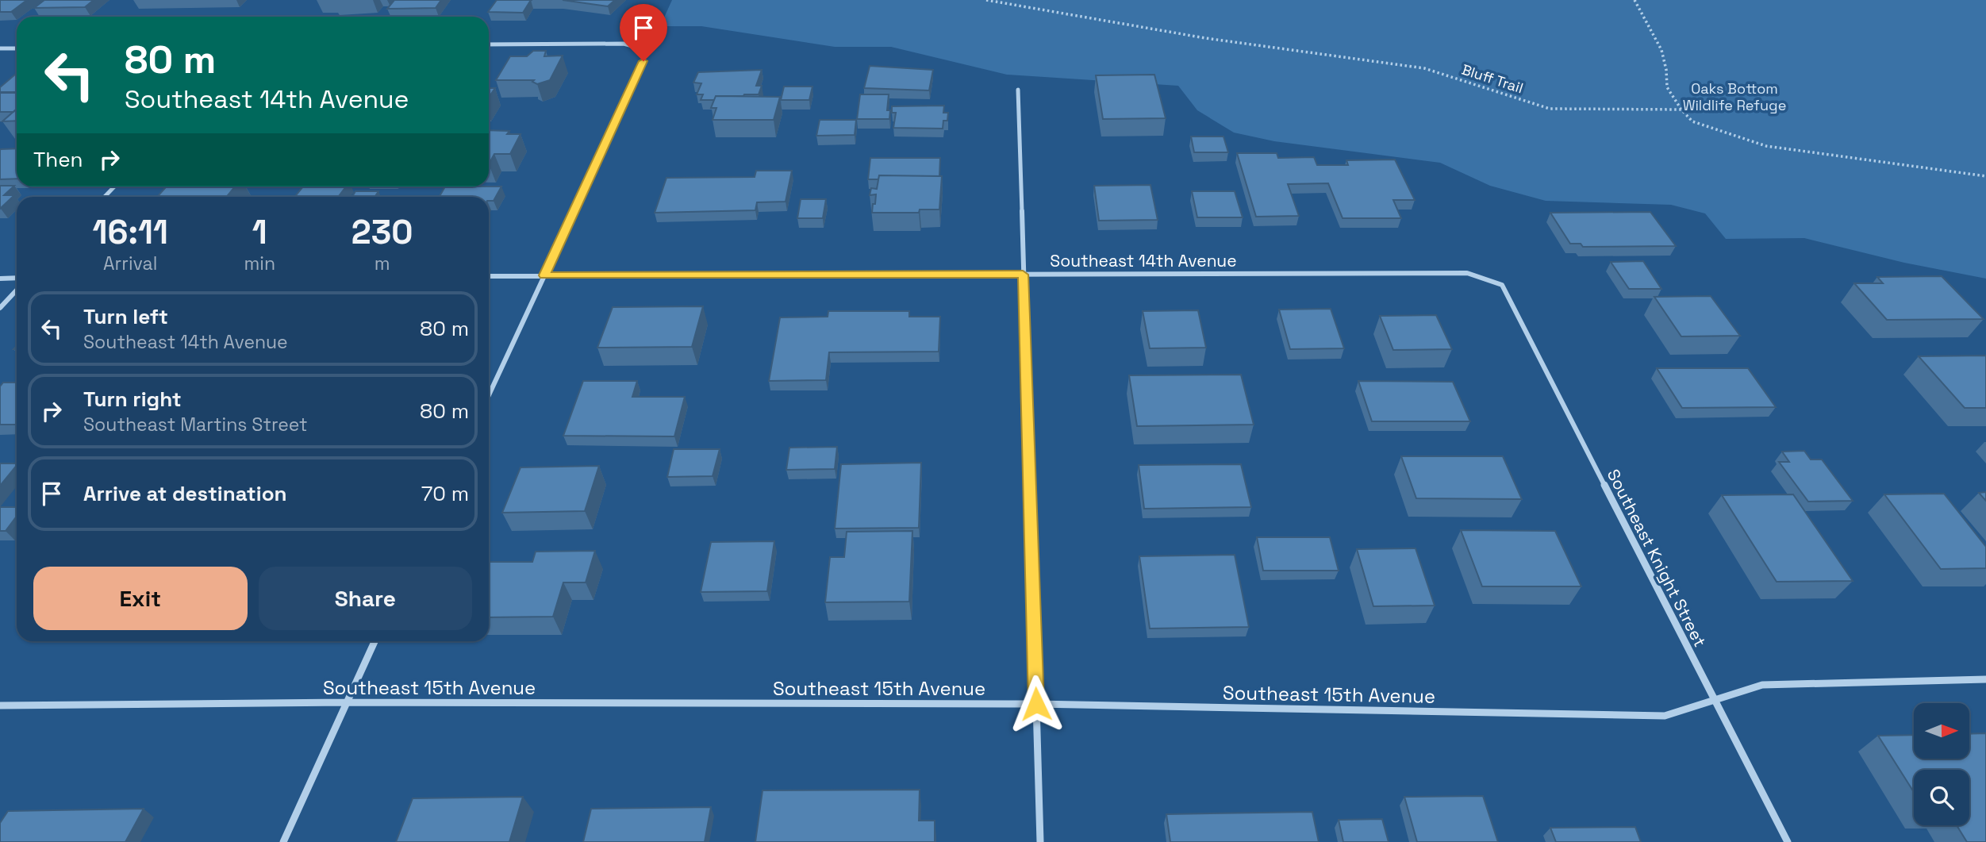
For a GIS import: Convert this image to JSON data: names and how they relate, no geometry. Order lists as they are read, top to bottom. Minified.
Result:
{"streets":{"street":["Southeast 14th Avenue","Southeast Knight Street","Southeast 15th Avenue"],"path":["Bluff Trail"]},"crossings":[["Southeast 14th Avenue","Southeast Knight Street"],["Southeast Knight Street","Southeast 15th Avenue"]],"parks":["Oaks Bottom Wildlife Refuge"],"north":"right","page":{"turn":["80 m","Southeast 14th Avenue"],"then":"Then","eta":["16:11","Arrival","1","min","230","m"],"list":[{"name":"Turn left","note":"Southeast 14th Avenue","value":"80 m"},{"name":"Turn right","note":"Southeast Martins Street","value":"80 m"},{"name":"Arrive at destination","value":"70 m"}],"buttons":["Exit","Share"]}}
